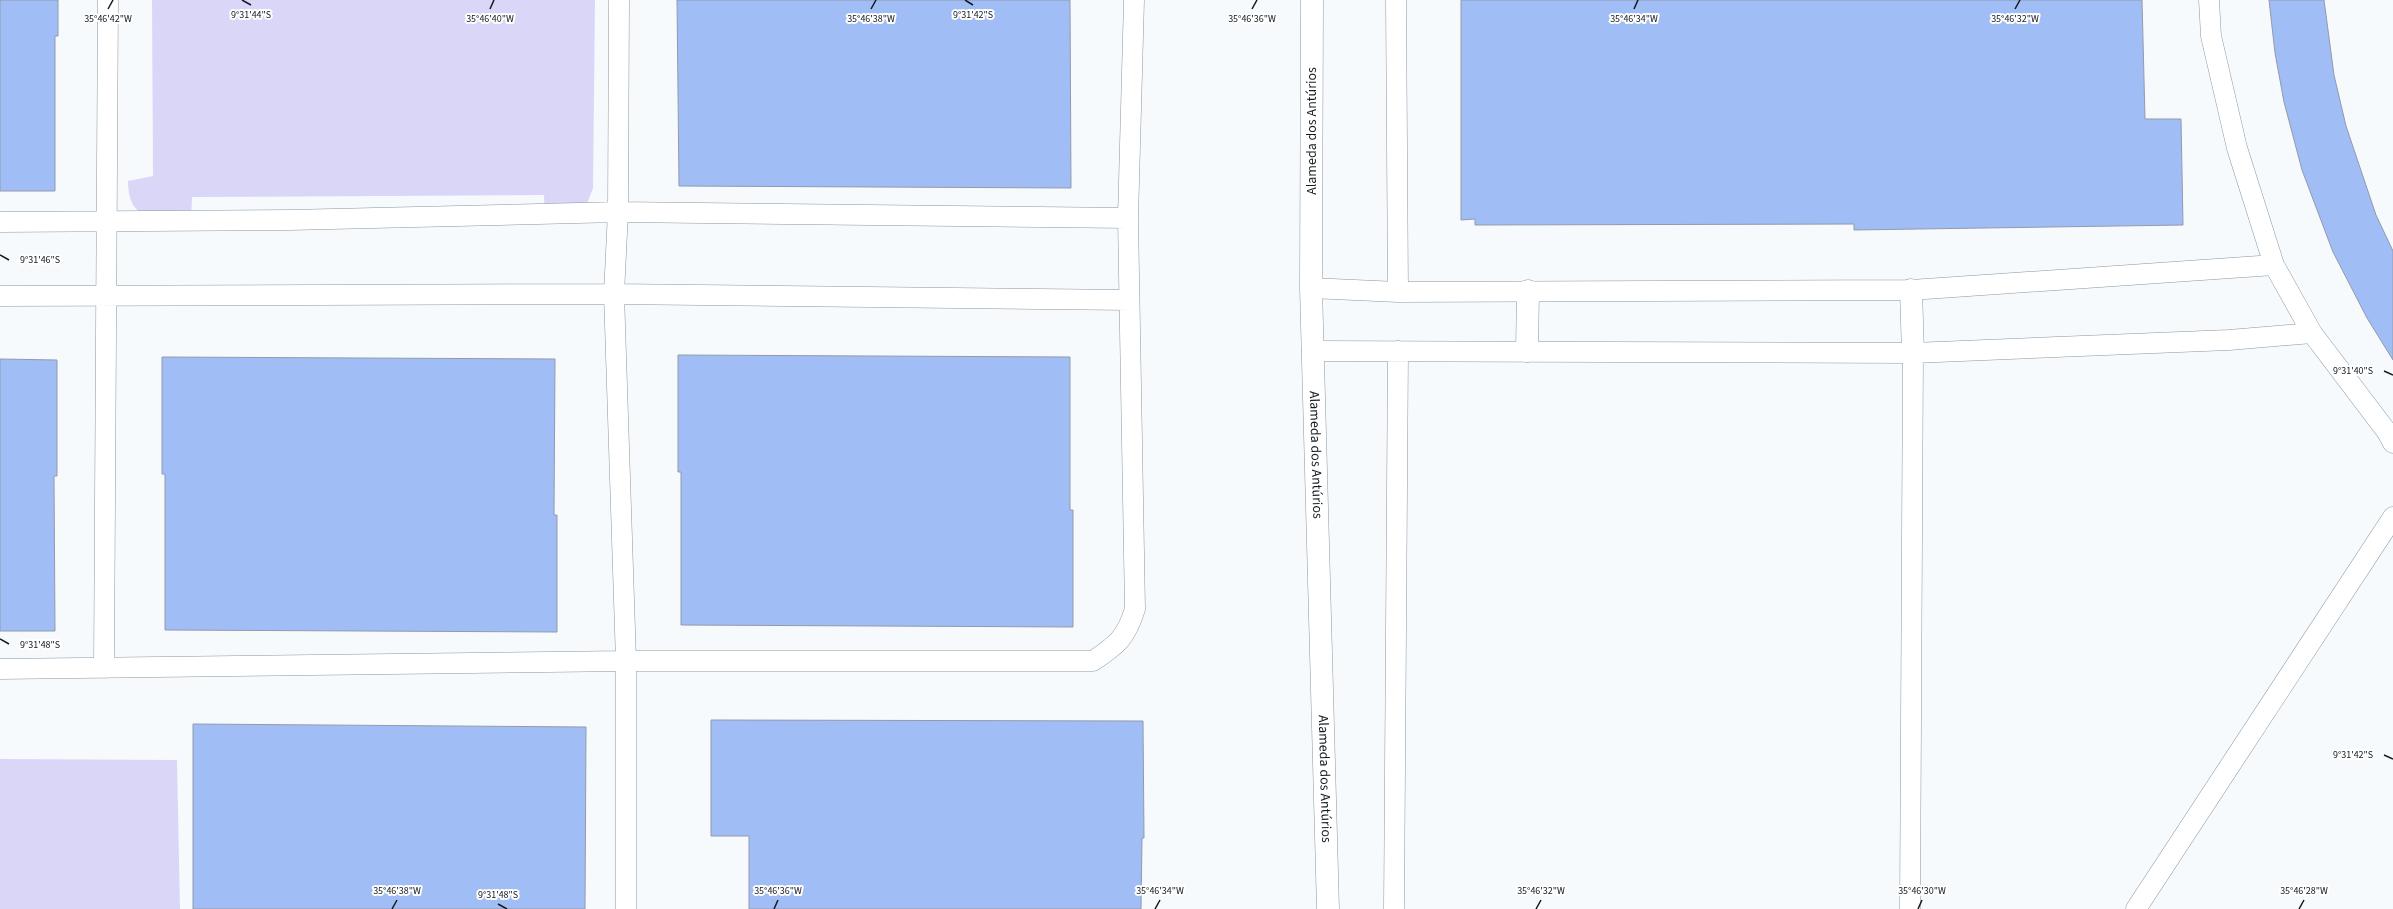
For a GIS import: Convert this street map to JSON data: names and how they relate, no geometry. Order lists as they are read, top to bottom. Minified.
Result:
{"streets":{"street":["Alameda dos Antúrios"]},"coordinates":["9°31'44\"S","9°31'42\"S","35°46'42\"W","35°46'40\"W","35°46'38\"W","35°46'36\"W","35°46'34\"W","35°46'32\"W","9°31'46\"S","9°31'40\"S","9°31'48\"S","35°46'30\"W","35°46'28\"W"]}
